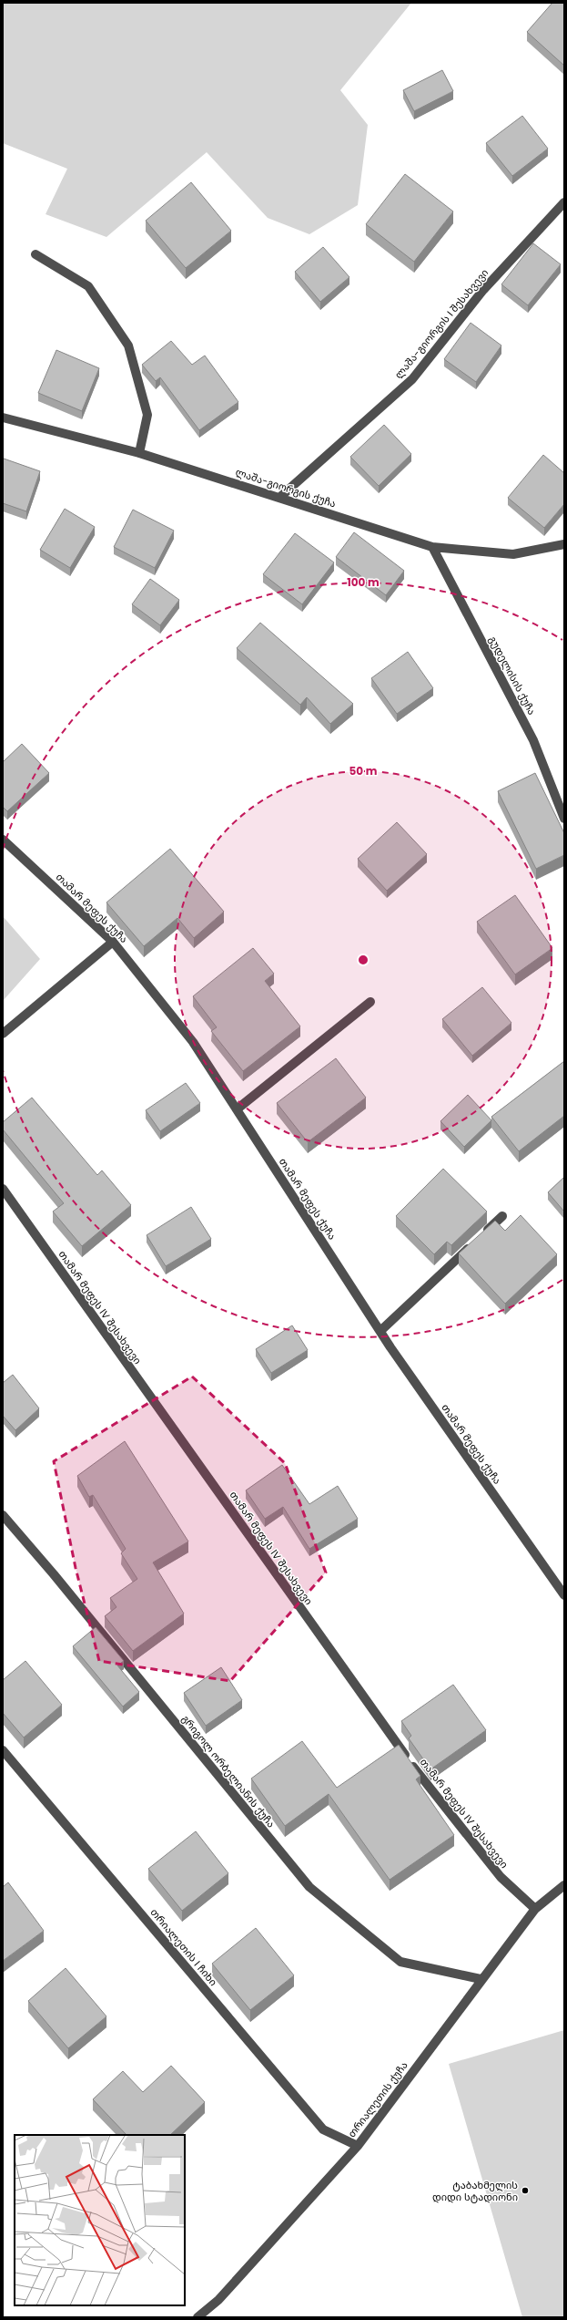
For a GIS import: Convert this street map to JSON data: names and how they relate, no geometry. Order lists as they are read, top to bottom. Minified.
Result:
{"streets":{"street":["ლაშა-გიორგის I შესახვევი","ლაშა-გიორგის ქუჩა","გუდელისის ქუჩა","თამარ მეფეს ქუჩა","თამარ მეფეს IV შესახვევი","გრიგოლ ორბელიანის ქუჩა","თრიალეთის I ჩიხი","თრიალეთის ქუჩა"]},"crossings":[["ლაშა-გიორგის I შესახვევი","ლაშა-გიორგის ქუჩა"],["ლაშა-გიორგის ქუჩა","გუდელისის ქუჩა"],["თამარ მეფეს IV შესახვევი","თრიალეთის ქუჩა"],["გრიგოლ ორბელიანის ქუჩა","თრიალეთის ქუჩა"],["თრიალეთის I ჩიხი","თრიალეთის ქუჩა"]],"places":["ტაბახმელის დიდი სტადიონი"],"rings":["100 m","50 m"]}
